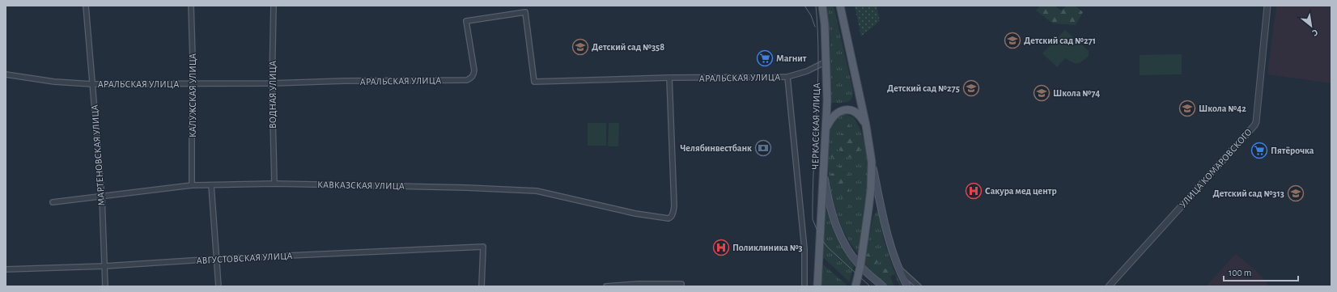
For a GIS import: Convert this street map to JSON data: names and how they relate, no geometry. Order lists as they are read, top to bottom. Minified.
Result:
{"streets":{"main road":["ЧЕРКАССКАЯ УЛИЦА"],"street":["АРАЛЬСКАЯ УЛИЦА","ВОДНАЯ УЛИЦА","КАЛУЖСКАЯ УЛИЦА","МАРТЕНОВСКАЯ УЛИЦА","УЛИЦА КОМАРОВСКОГО","КАВКАЗСКАЯ УЛИЦА","АВГУСТОВСКАЯ УЛИЦА"]},"crossings":[["АРАЛЬСКАЯ УЛИЦА","ВОДНАЯ УЛИЦА"],["АРАЛЬСКАЯ УЛИЦА","КАЛУЖСКАЯ УЛИЦА"],["АРАЛЬСКАЯ УЛИЦА","ЧЕРКАССКАЯ УЛИЦА"],["АРАЛЬСКАЯ УЛИЦА","МАРТЕНОВСКАЯ УЛИЦА"],["АРАЛЬСКАЯ УЛИЦА","КАВКАЗСКАЯ УЛИЦА"],["ВОДНАЯ УЛИЦА","КАВКАЗСКАЯ УЛИЦА"],["КАЛУЖСКАЯ УЛИЦА","КАВКАЗСКАЯ УЛИЦА"],["МАРТЕНОВСКАЯ УЛИЦА","КАВКАЗСКАЯ УЛИЦА"],["МАРТЕНОВСКАЯ УЛИЦА","АВГУСТОВСКАЯ УЛИЦА"]],"places":{"school or university":["Детский сад №271","Детский сад №358","Детский сад №275","Школа №74","Школа №42","Детский сад №313"],"supermarket":["Магнит","Пятёрочка"],"bank":["Челябинвестбанк"],"hospital":["Сакура мед центр","Поликлиника №3"]},"scale_bar":"100 m","north":"bottom right"}
